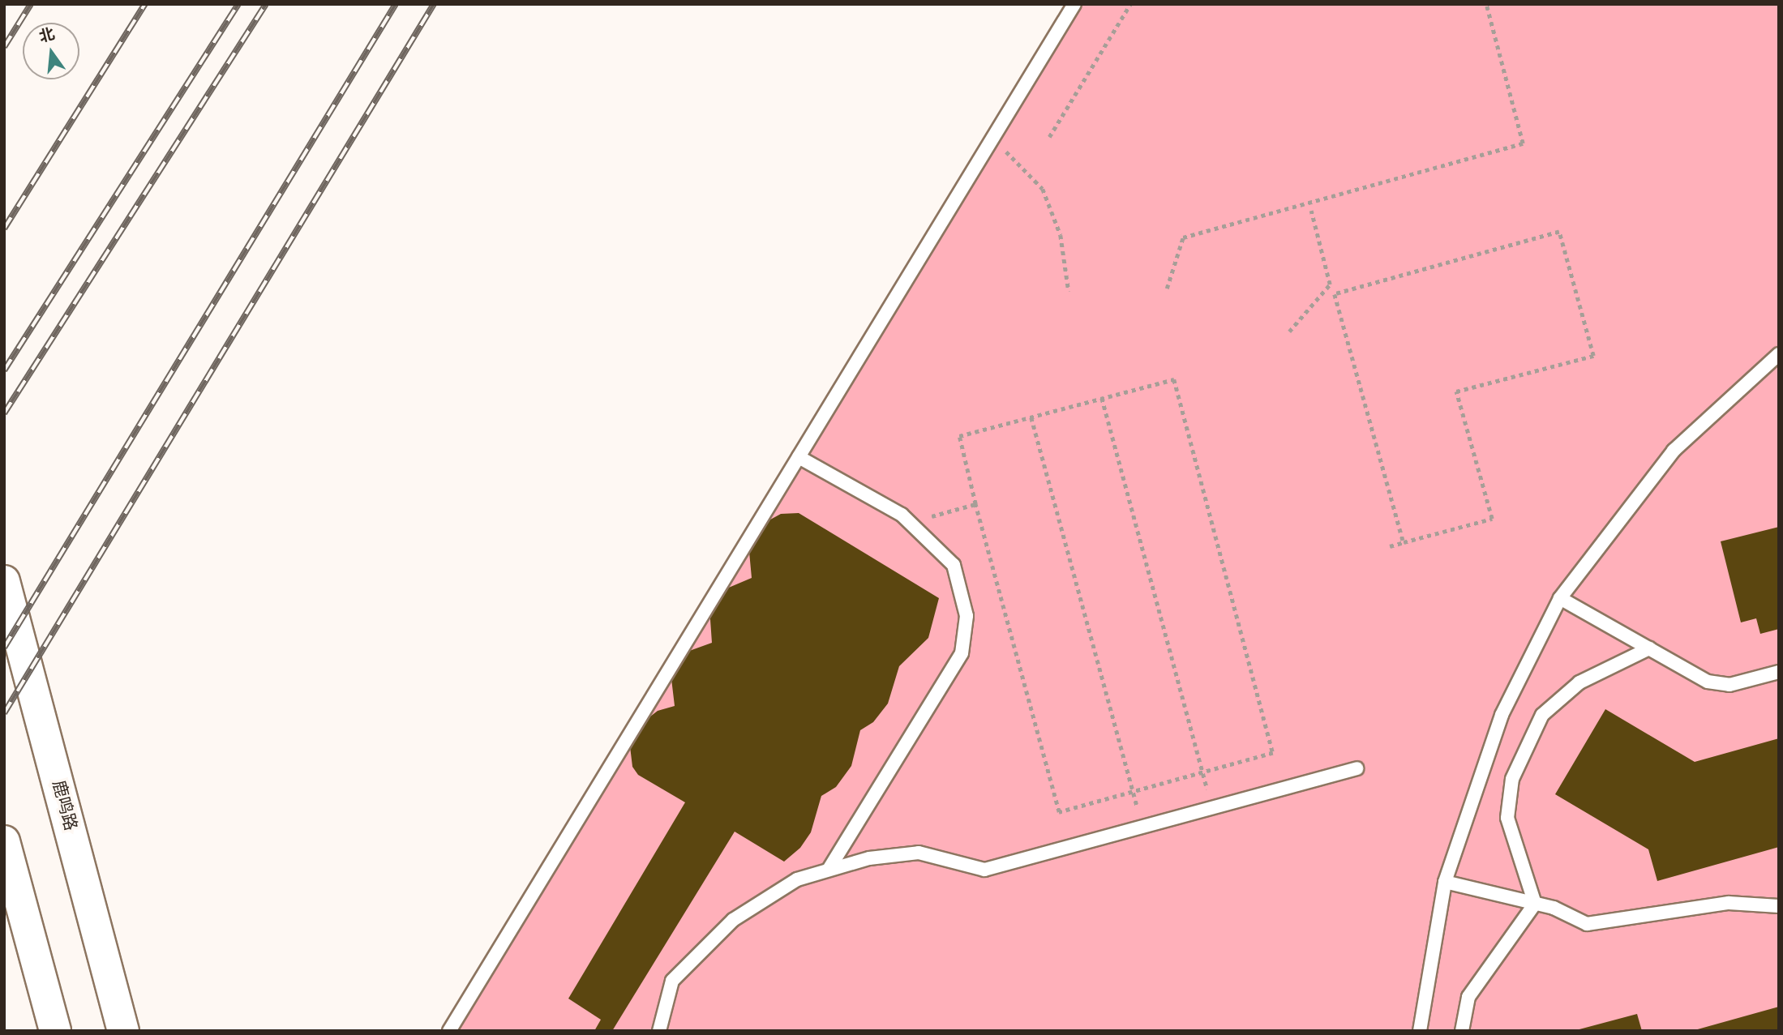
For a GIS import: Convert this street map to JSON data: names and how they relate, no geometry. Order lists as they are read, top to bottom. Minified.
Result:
{"streets":{"main road":["鹿鸣路"]},"north":"top"}
